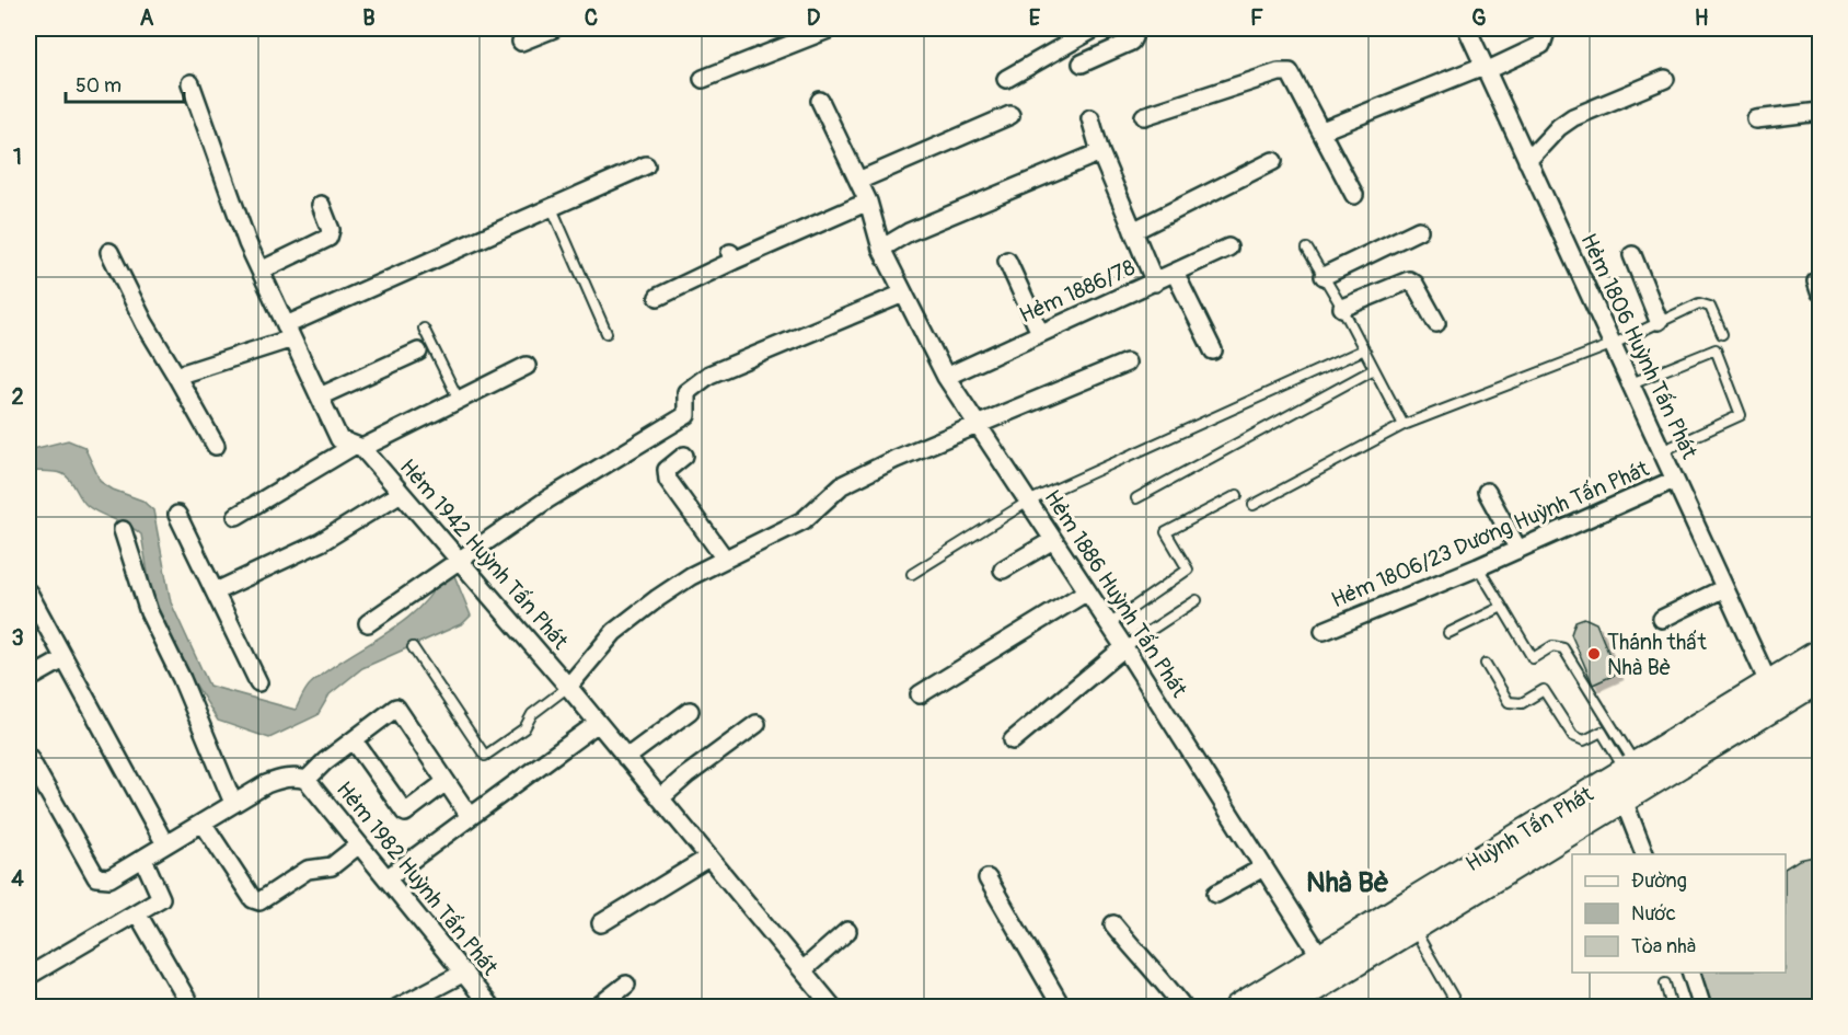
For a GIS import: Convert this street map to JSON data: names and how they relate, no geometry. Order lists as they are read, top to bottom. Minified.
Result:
{"streets":{"main road":["Huỳnh Tấn Phát"],"street":["Hẻm 1886/78","Hẻm 1806 Huỳnh Tấn Phát","Hẻm 1806/23 Dương Huỳnh Tấn Phát","Hẻm 1942 Huỳnh Tấn Phát","Hẻm 1886 Huỳnh Tấn Phát","Hẻm 1982 Huỳnh Tấn Phát"]},"crossings":[["Hẻm 1886/78","Hẻm 1886 Huỳnh Tấn Phát"],["Hẻm 1806 Huỳnh Tấn Phát","Hẻm 1806/23 Dương Huỳnh Tấn Phát"],["Hẻm 1806 Huỳnh Tấn Phát","Huỳnh Tấn Phát"],["Hẻm 1886 Huỳnh Tấn Phát","Huỳnh Tấn Phát"]],"districts":["Nhà Bè"],"places":["Thánh thất Nhà Bè"],"legend":["Đường","Nước","Tòa nhà"],"scale_bar":"50 m","grid":{"columns":["A","B","C","D","E","F","G","H"],"rows":["1","2","3","4"]}}
